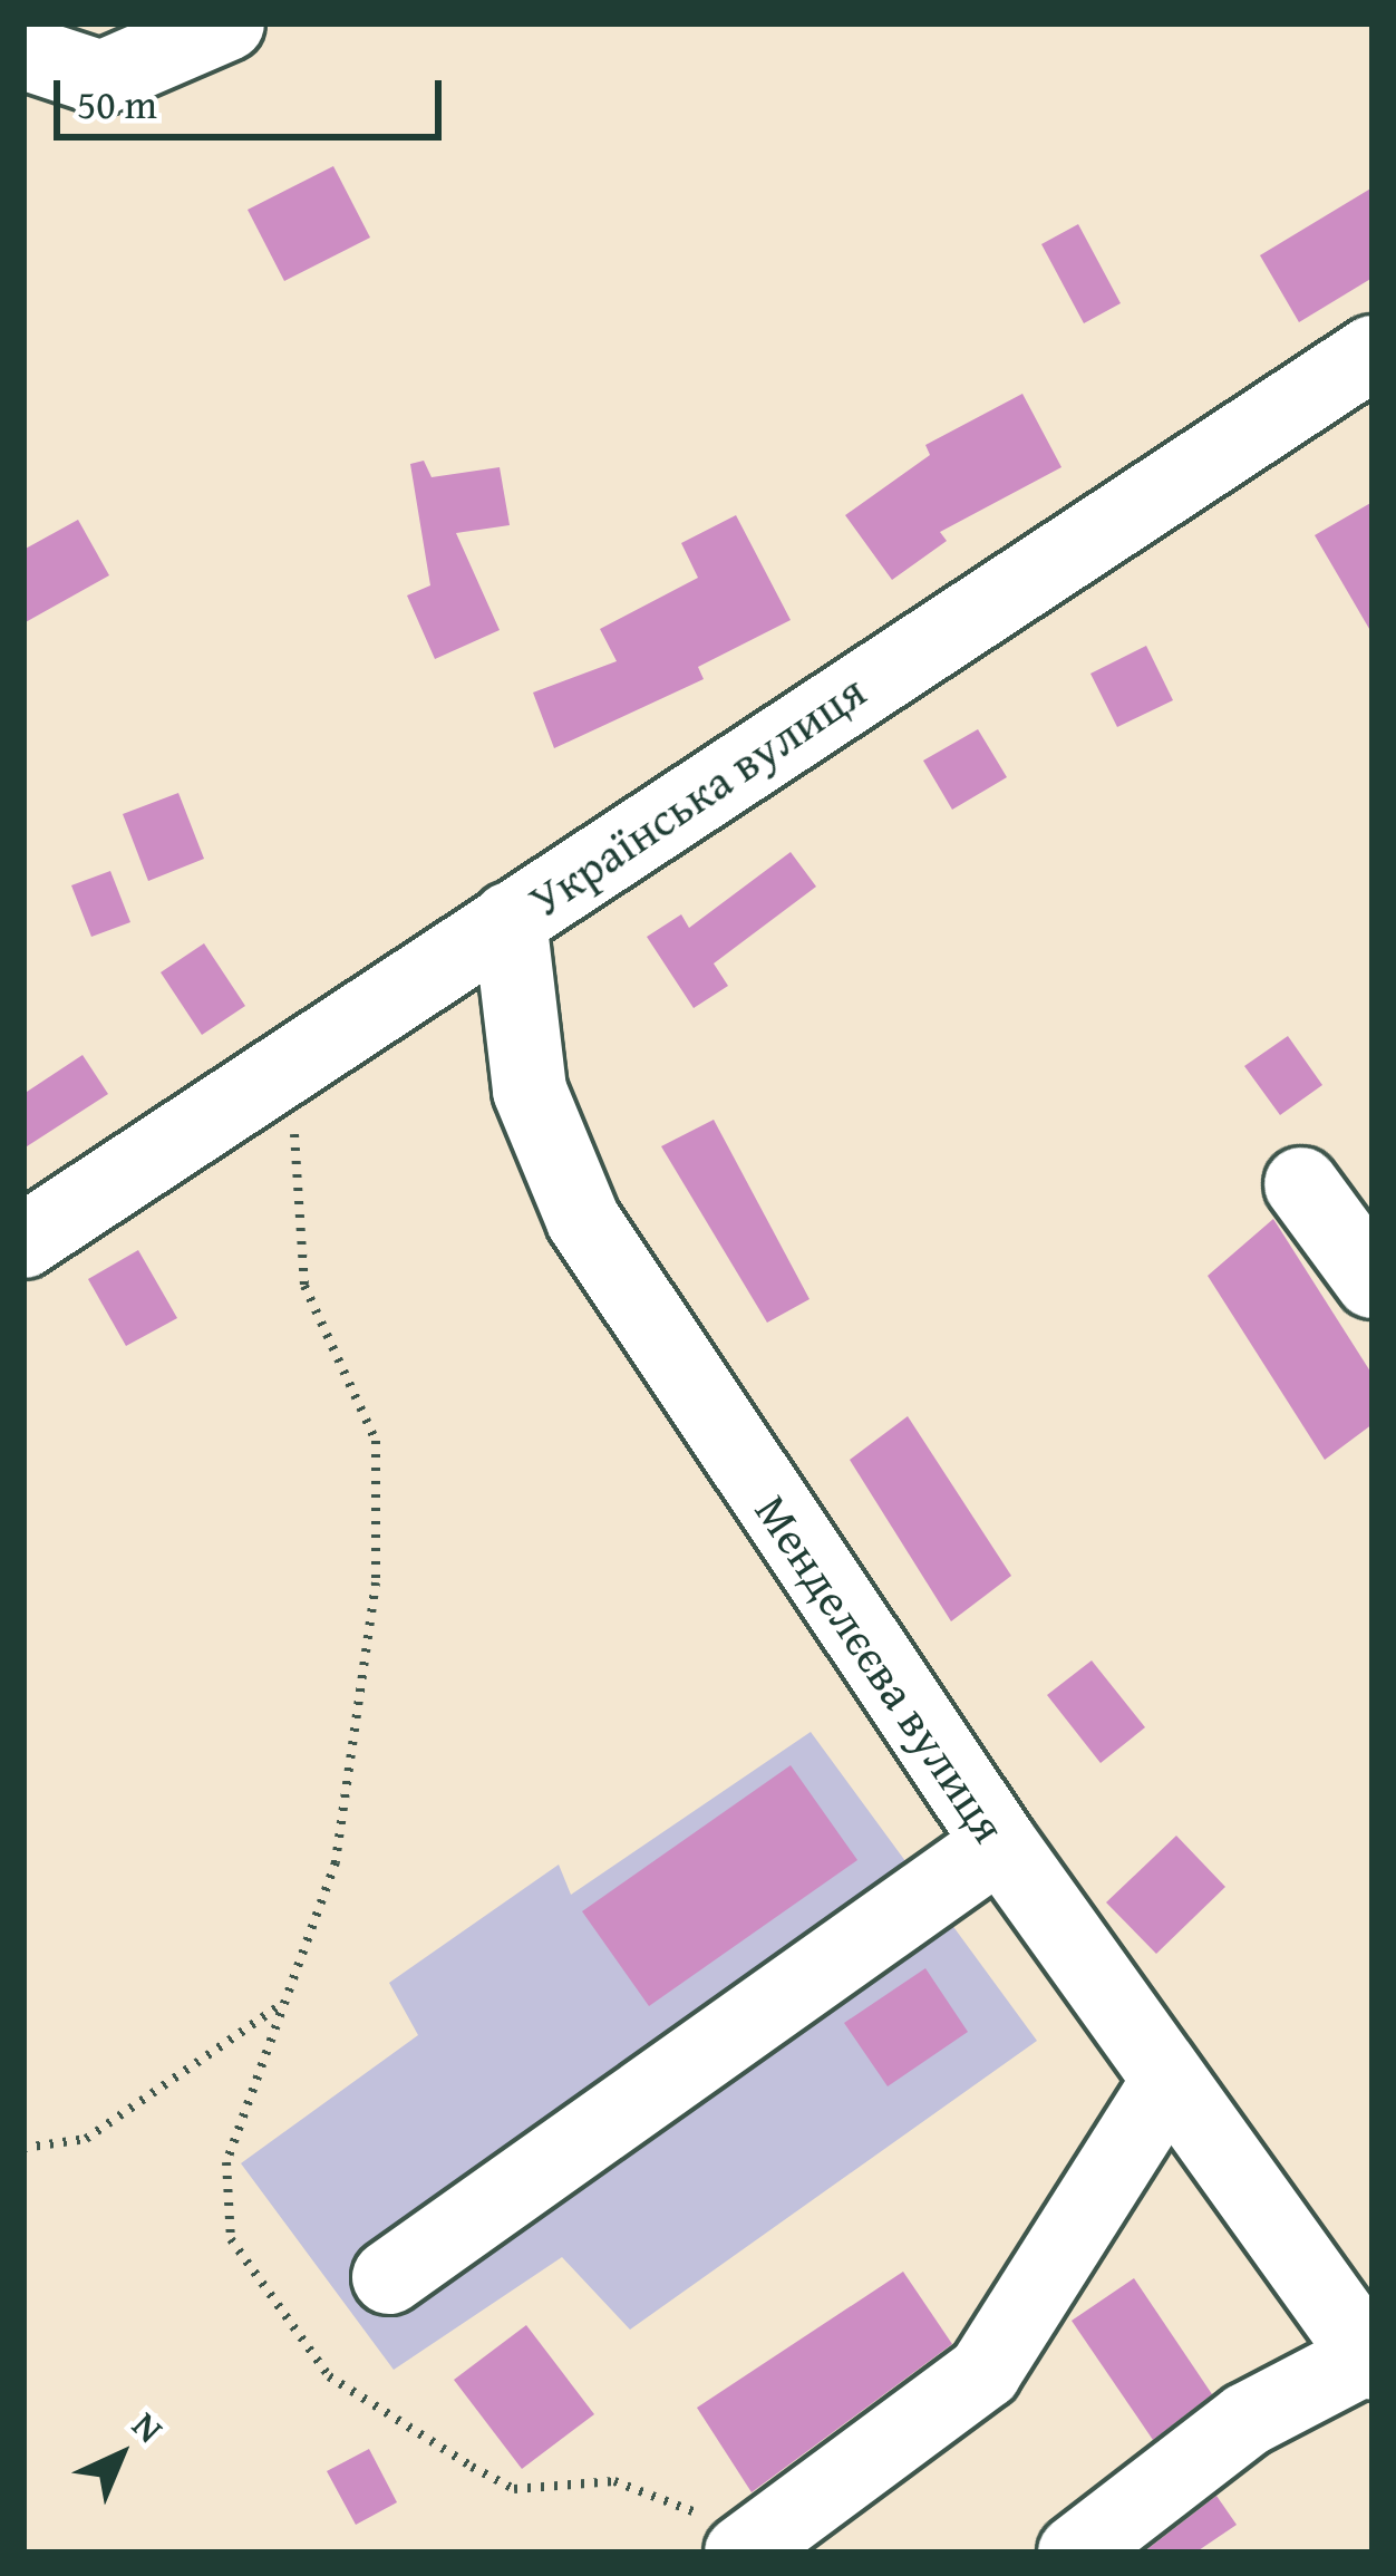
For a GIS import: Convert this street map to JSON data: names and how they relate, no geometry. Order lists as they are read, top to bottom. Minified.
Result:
{"streets":{"street":["Українська вулиця","Менделєєва вулиця"]},"crossings":[["Українська вулиця","Менделєєва вулиця"]],"scale_bar":"50 m","north":"top right"}
